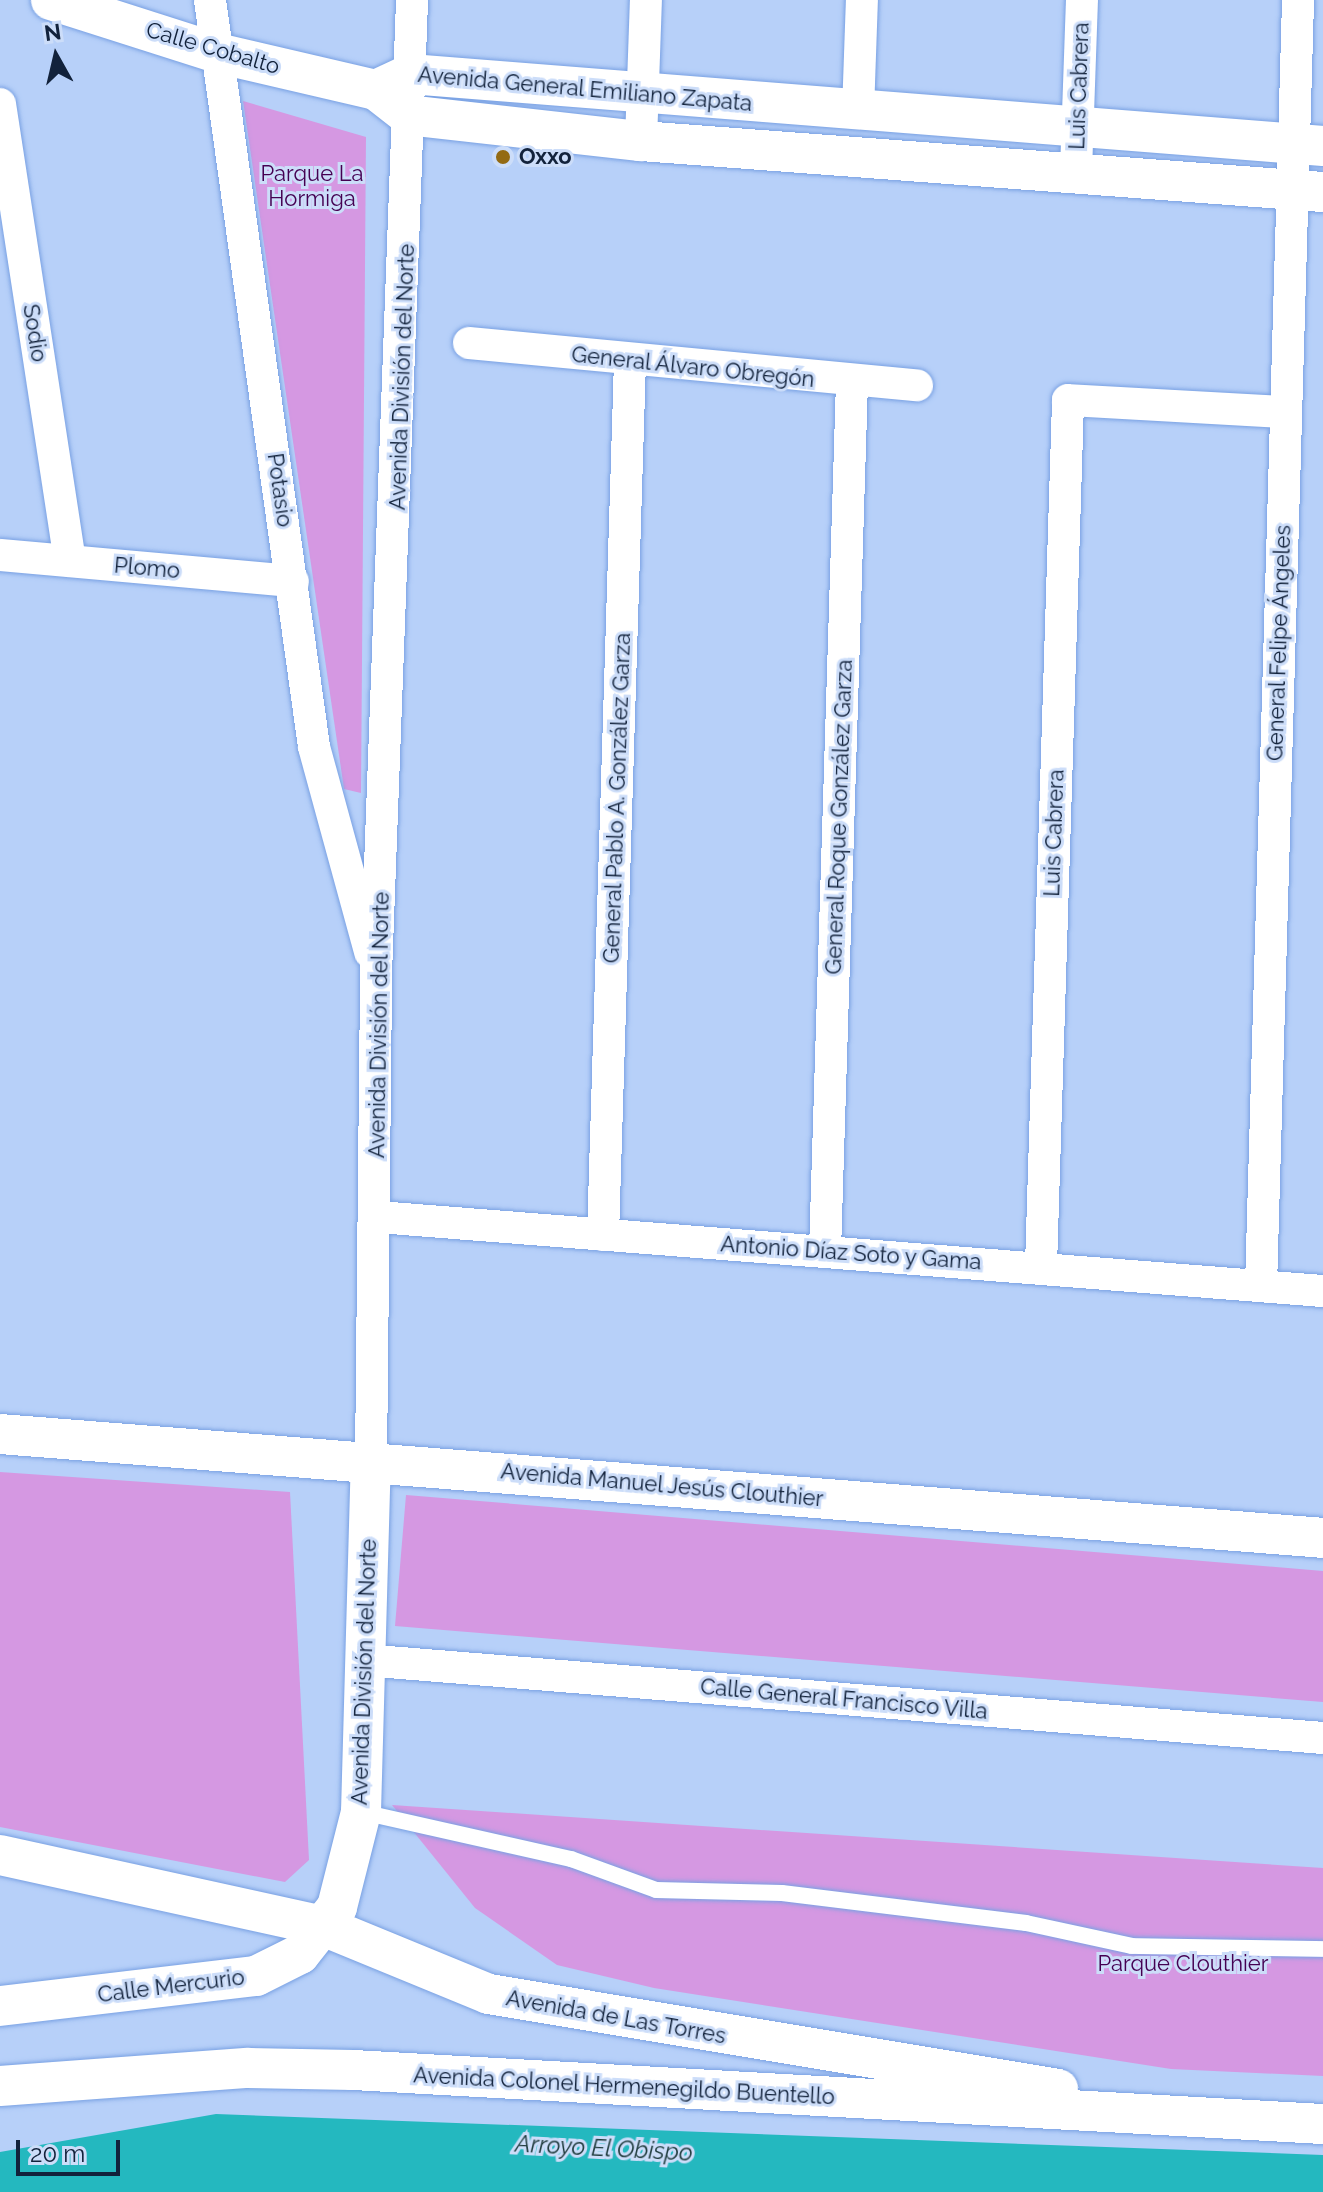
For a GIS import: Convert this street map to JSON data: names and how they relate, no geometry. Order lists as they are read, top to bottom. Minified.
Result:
{"streets":{"street":["Calle Cobalto","Luis Cabrera","Avenida General Emiliano Zapata","Sodio","General Álvaro Obregón","Avenida División del Norte","Potasio","Plomo","General Felipe Ángeles","General Pablo A. González Garza","General Roque González Garza","Antonio Díaz Soto y Gama","Avenida Manuel Jesús Clouthier","Calle General Francisco Villa","Calle Mercurio","Avenida de Las Torres","Avenida Colonel Hermenegildo Buentello"]},"crossings":[["Calle Cobalto","Avenida General Emiliano Zapata"],["Calle Cobalto","Potasio"],["Luis Cabrera","Avenida General Emiliano Zapata"],["Luis Cabrera","General Felipe Ángeles"],["Luis Cabrera","Antonio Díaz Soto y Gama"],["Avenida General Emiliano Zapata","Avenida División del Norte"],["Avenida General Emiliano Zapata","General Felipe Ángeles"],["Sodio","Plomo"],["General Álvaro Obregón","General Pablo A. González Garza"],["General Álvaro Obregón","General Roque González Garza"],["Avenida División del Norte","Potasio"],["Avenida División del Norte","Antonio Díaz Soto y Gama"],["Avenida División del Norte","Avenida Manuel Jesús Clouthier"],["Avenida División del Norte","Calle General Francisco Villa"],["Avenida División del Norte","Calle Mercurio"],["Avenida División del Norte","Avenida de Las Torres"],["Potasio","Plomo"],["General Felipe Ángeles","Antonio Díaz Soto y Gama"],["General Pablo A. González Garza","Antonio Díaz Soto y Gama"],["General Roque González Garza","Antonio Díaz Soto y Gama"],["Calle Mercurio","Avenida de Las Torres"],["Avenida de Las Torres","Avenida Colonel Hermenegildo Buentello"]],"water":["Arroyo El Obispo"],"parks":["Parque La Hormiga","Parque Clouthier"],"places":["Oxxo"],"scale_bar":"20 m","north":"top"}
